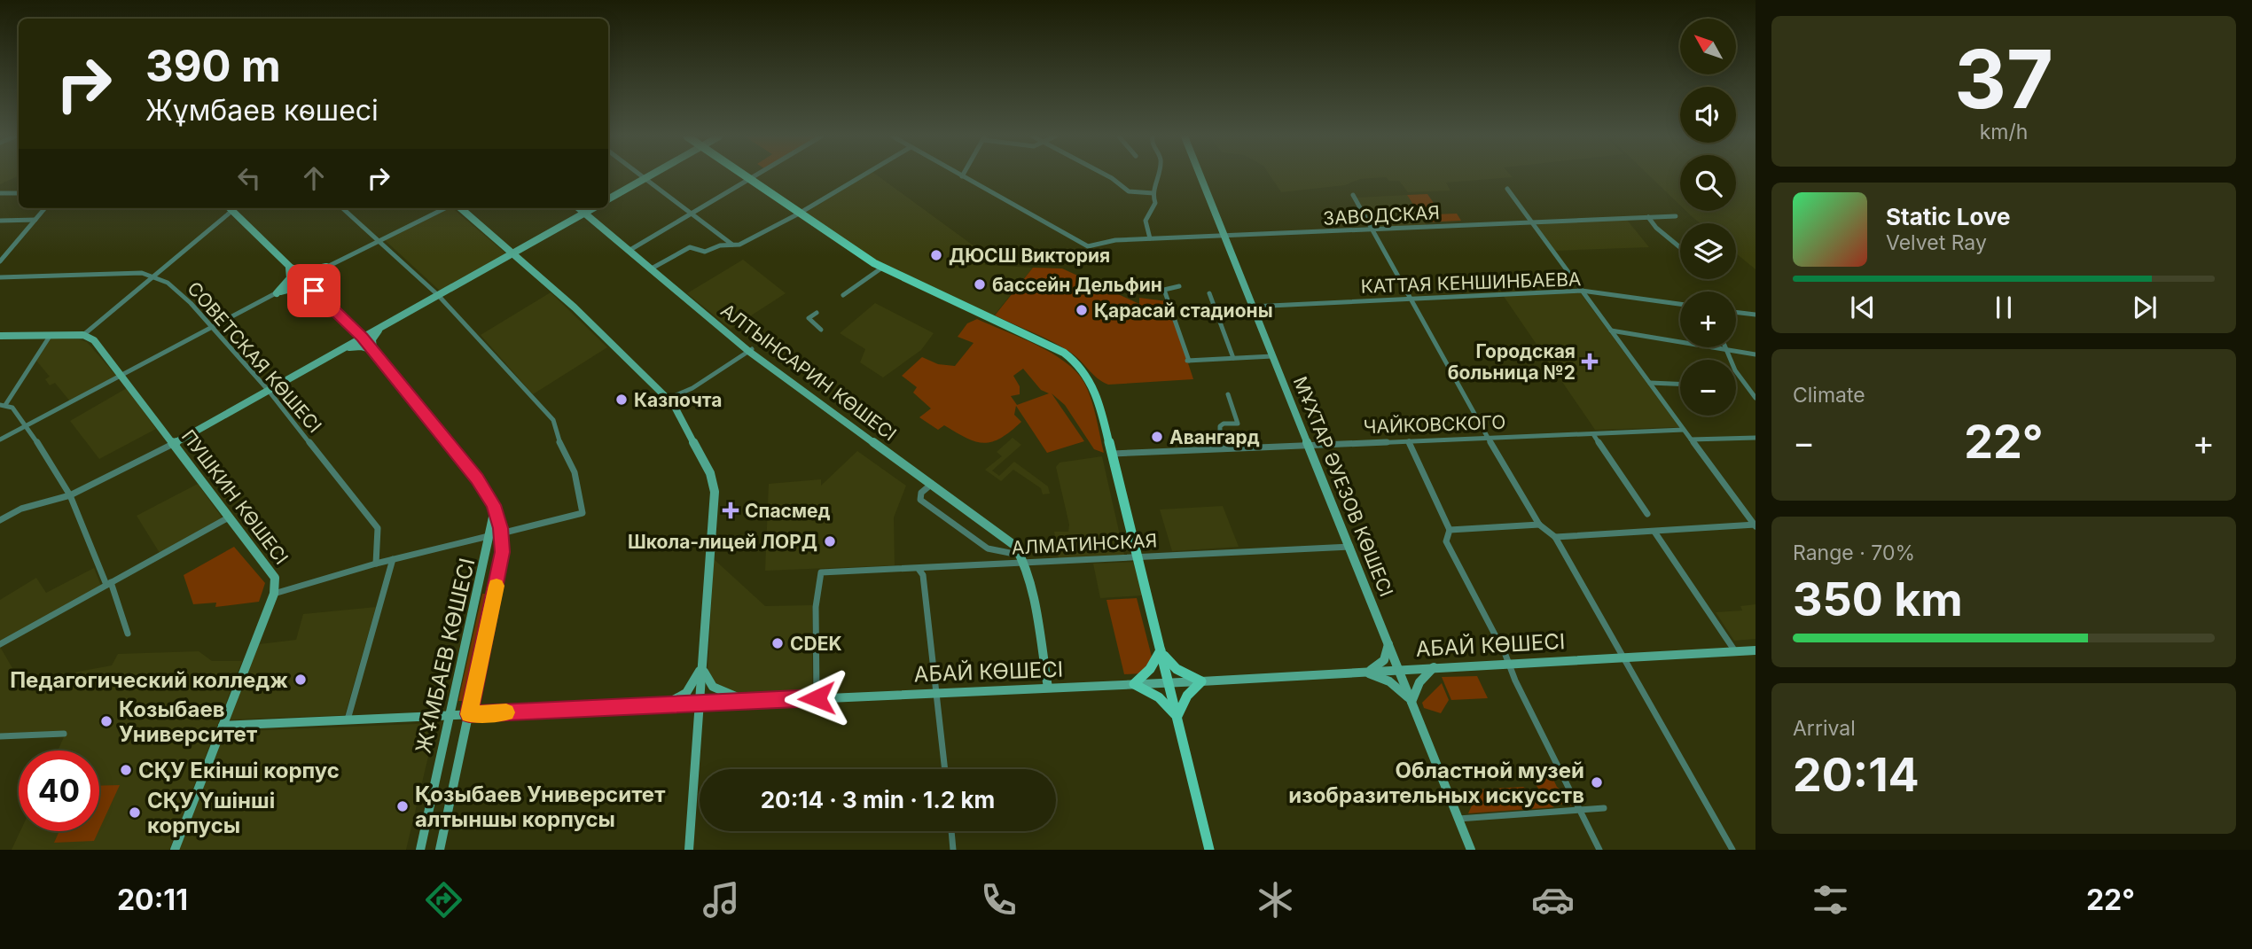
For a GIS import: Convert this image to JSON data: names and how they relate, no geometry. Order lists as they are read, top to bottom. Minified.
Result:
{"streets":{"street":["ЗАВОДСКАЯ","КАТТАЯ КЕНШИНБАЕВА","СОВЕТСКАЯ КӨШЕСІ","АЛТЫНСАРИН КӨШЕСІ","ЧАЙКОВСКОГО","МҰХТАР ӘУЕЗОВ КӨШЕСІ","ПУШКИН КӨШЕСІ","АЛМАТИНСКАЯ","АБАЙ КӨШЕСІ","ЖҰМБАЕВ КӨШЕСІ"]},"crossings":[["ЗАВОДСКАЯ","МҰХТАР ӘУЕЗОВ КӨШЕСІ"],["КАТТАЯ КЕНШИНБАЕВА","МҰХТАР ӘУЕЗОВ КӨШЕСІ"],["АЛТЫНСАРИН КӨШЕСІ","АЛМАТИНСКАЯ"],["ЧАЙКОВСКОГО","МҰХТАР ӘУЕЗОВ КӨШЕСІ"],["МҰХТАР ӘУЕЗОВ КӨШЕСІ","АЛМАТИНСКАЯ"],["МҰХТАР ӘУЕЗОВ КӨШЕСІ","АБАЙ КӨШЕСІ"],["ПУШКИН КӨШЕСІ","АБАЙ КӨШЕСІ"],["АЛМАТИНСКАЯ","АБАЙ КӨШЕСІ"],["АБАЙ КӨШЕСІ","ЖҰМБАЕВ КӨШЕСІ"]],"places":{"other":["ДЮСШ Виктория","бассейн Дельфин","Қарасай стадионы","Казпочта","Авангард","Школа-лицей ЛОРД","CDEK","Педагогический колледж","Козыбаев Университет","СҚУ Екінші корпус","Областной музей изобразительных искусств","Қозыбаев Университет алтыншы корпусы","СҚУ Үшінші корпусы"],"health":["Городская больница №2","Спасмед"]},"north":"top left","page":{"tile":[["37","km/h"],"Climate",["Range · 70%","350 km"],["Arrival","20:14"]],"map_buttons":["+","−"],"turn":["390 m","Жұмбаев көшесі"],"song":["Static Love","Velvet Ray"],"heat":["−","22°","+"],"limit":"40","trip":"20:14 · 3 min · 1.2 km","tabs":["20:11","22°"]}}
